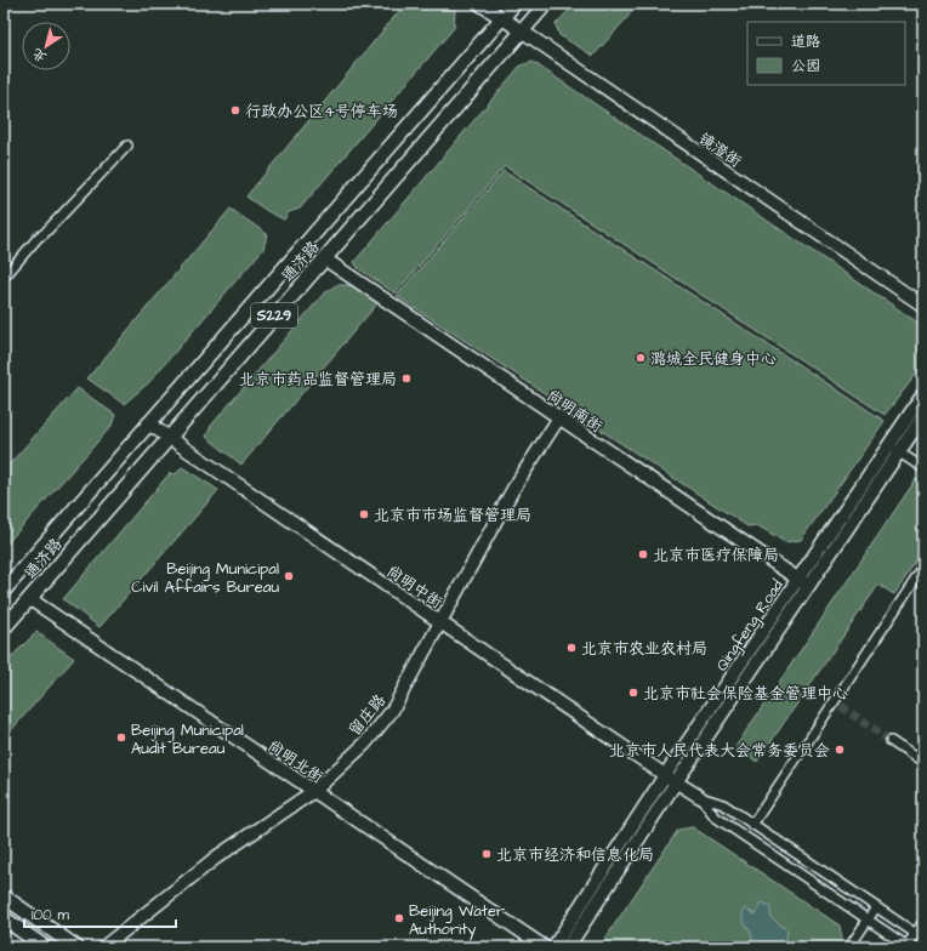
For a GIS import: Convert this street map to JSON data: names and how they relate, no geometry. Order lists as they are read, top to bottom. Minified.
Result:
{"streets":{"main road":["通济路","S229"],"street":["镜澄街","尚明南街","尚明中街","Qingfeng Road","留庄路","尚明北街"]},"crossings":[["镜澄街","通济路"],["通济路","尚明南街"],["通济路","尚明中街"],["通济路","尚明北街"],["尚明南街","Qingfeng Road"],["尚明南街","留庄路"],["尚明中街","Qingfeng Road"],["尚明中街","留庄路"],["留庄路","尚明北街"]],"places":["行政办公区4号停车场","潞城全民健身中心","北京市药品监督管理局","北京市市场监督管理局","北京市医疗保障局","Beijing Municipal Civil Affairs Bureau","北京市农业农村局","北京市社会保险基金管理中心","Beijing Municipal Audit Bureau","北京市人民代表大会常务委员会","北京市经济和信息化局","Beijing Water Authority"],"legend":["道路","公园"],"scale_bar":"100 m","north":"bottom left"}
